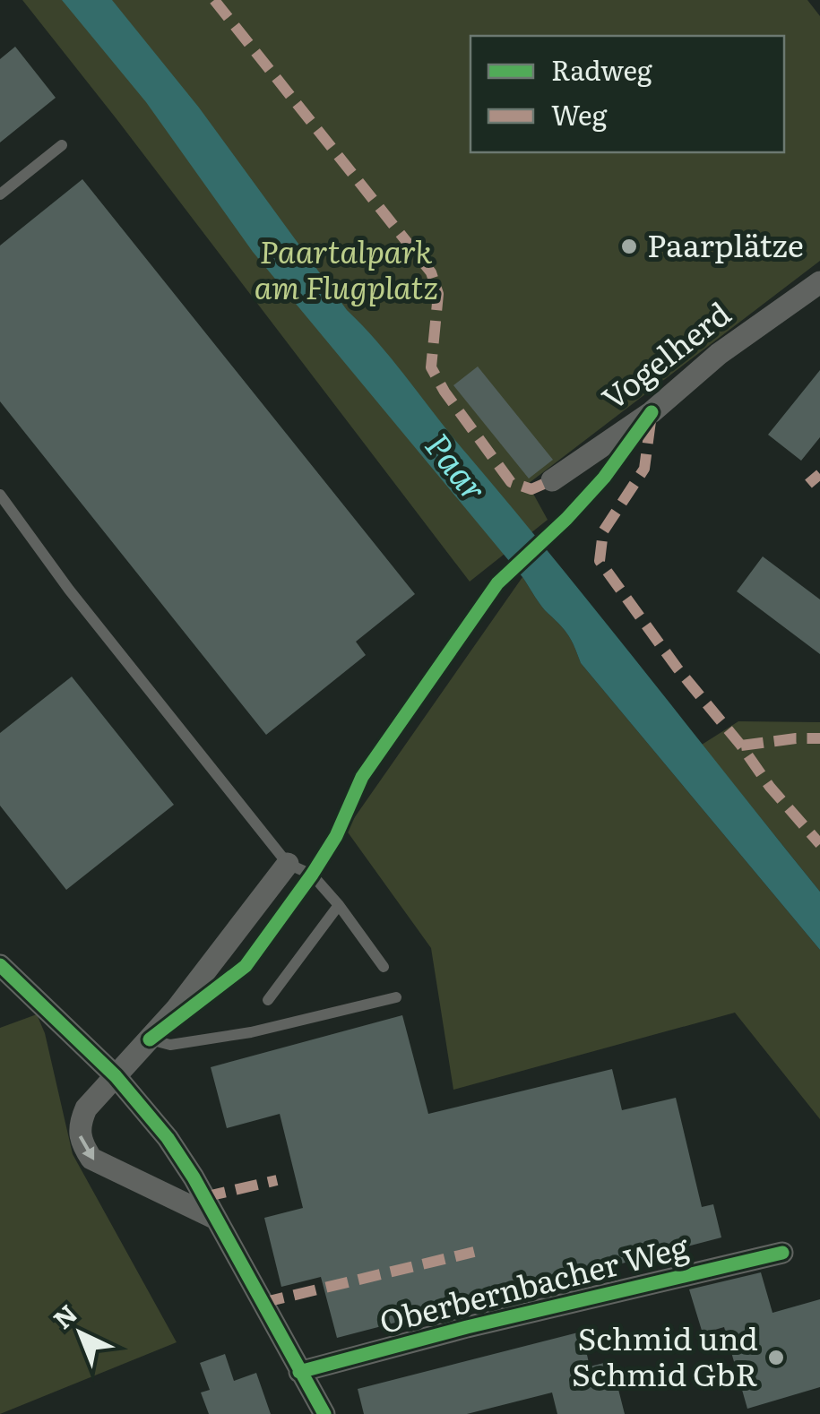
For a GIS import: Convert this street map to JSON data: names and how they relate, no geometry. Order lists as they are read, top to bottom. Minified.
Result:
{"streets":{"street":["Vogelherd","Oberbernbacher Weg"]},"water":["Paar"],"parks":["Paartalpark am Flugplatz"],"places":["Paarplätze","Schmid und Schmid GbR"],"legend":["Radweg","Weg"],"north":"top left"}
